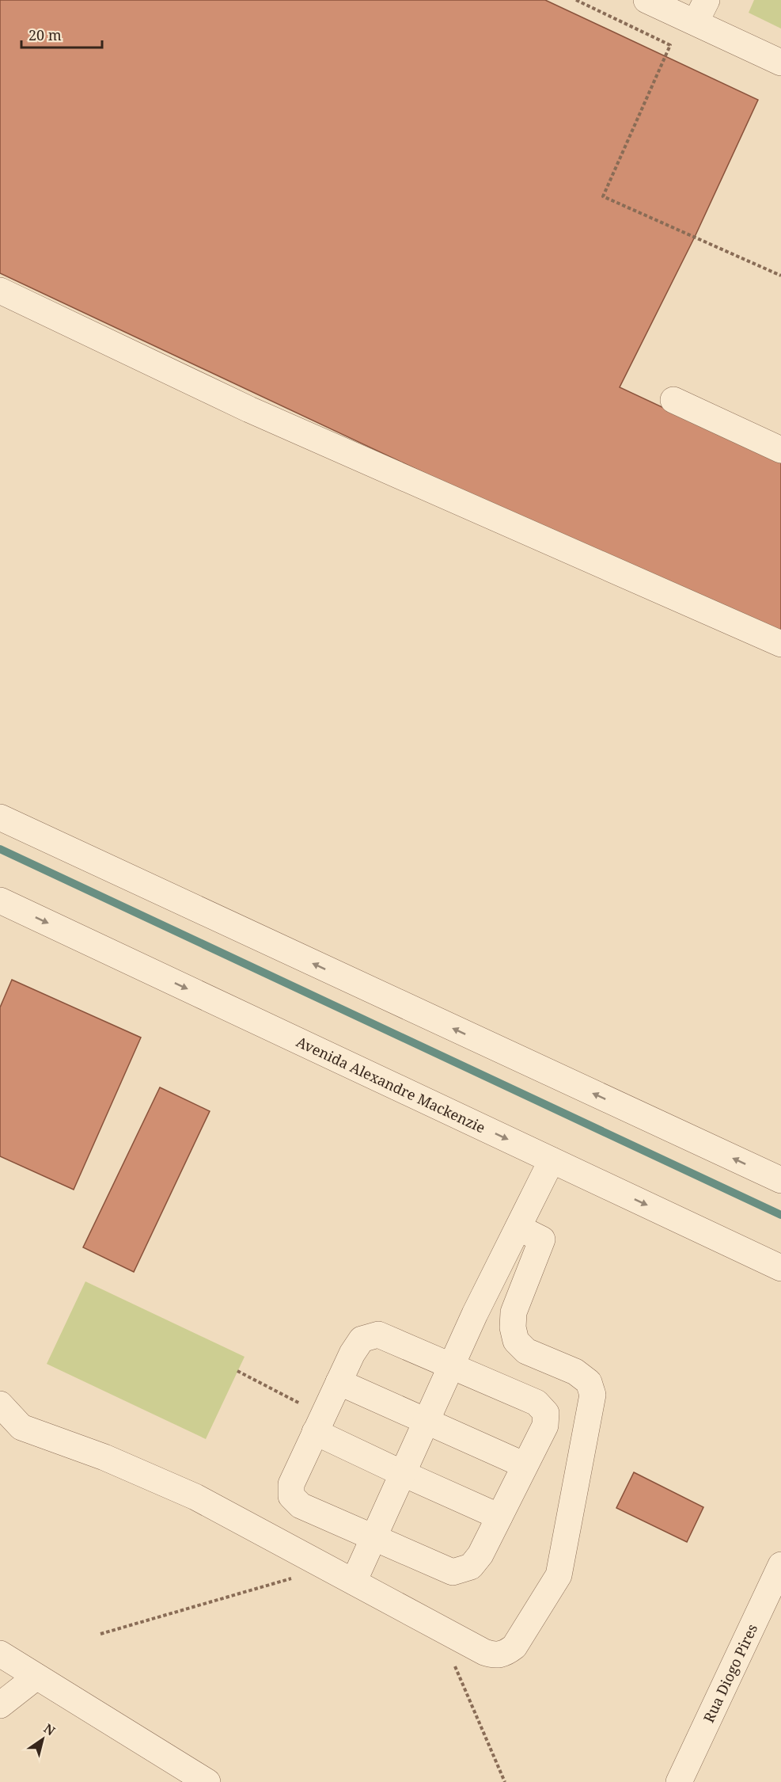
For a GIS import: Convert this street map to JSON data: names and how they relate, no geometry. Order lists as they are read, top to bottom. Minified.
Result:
{"streets":{"street":["Avenida Alexandre Mackenzie","Rua Diogo Pires"]},"scale_bar":"20 m","north":"top right"}
